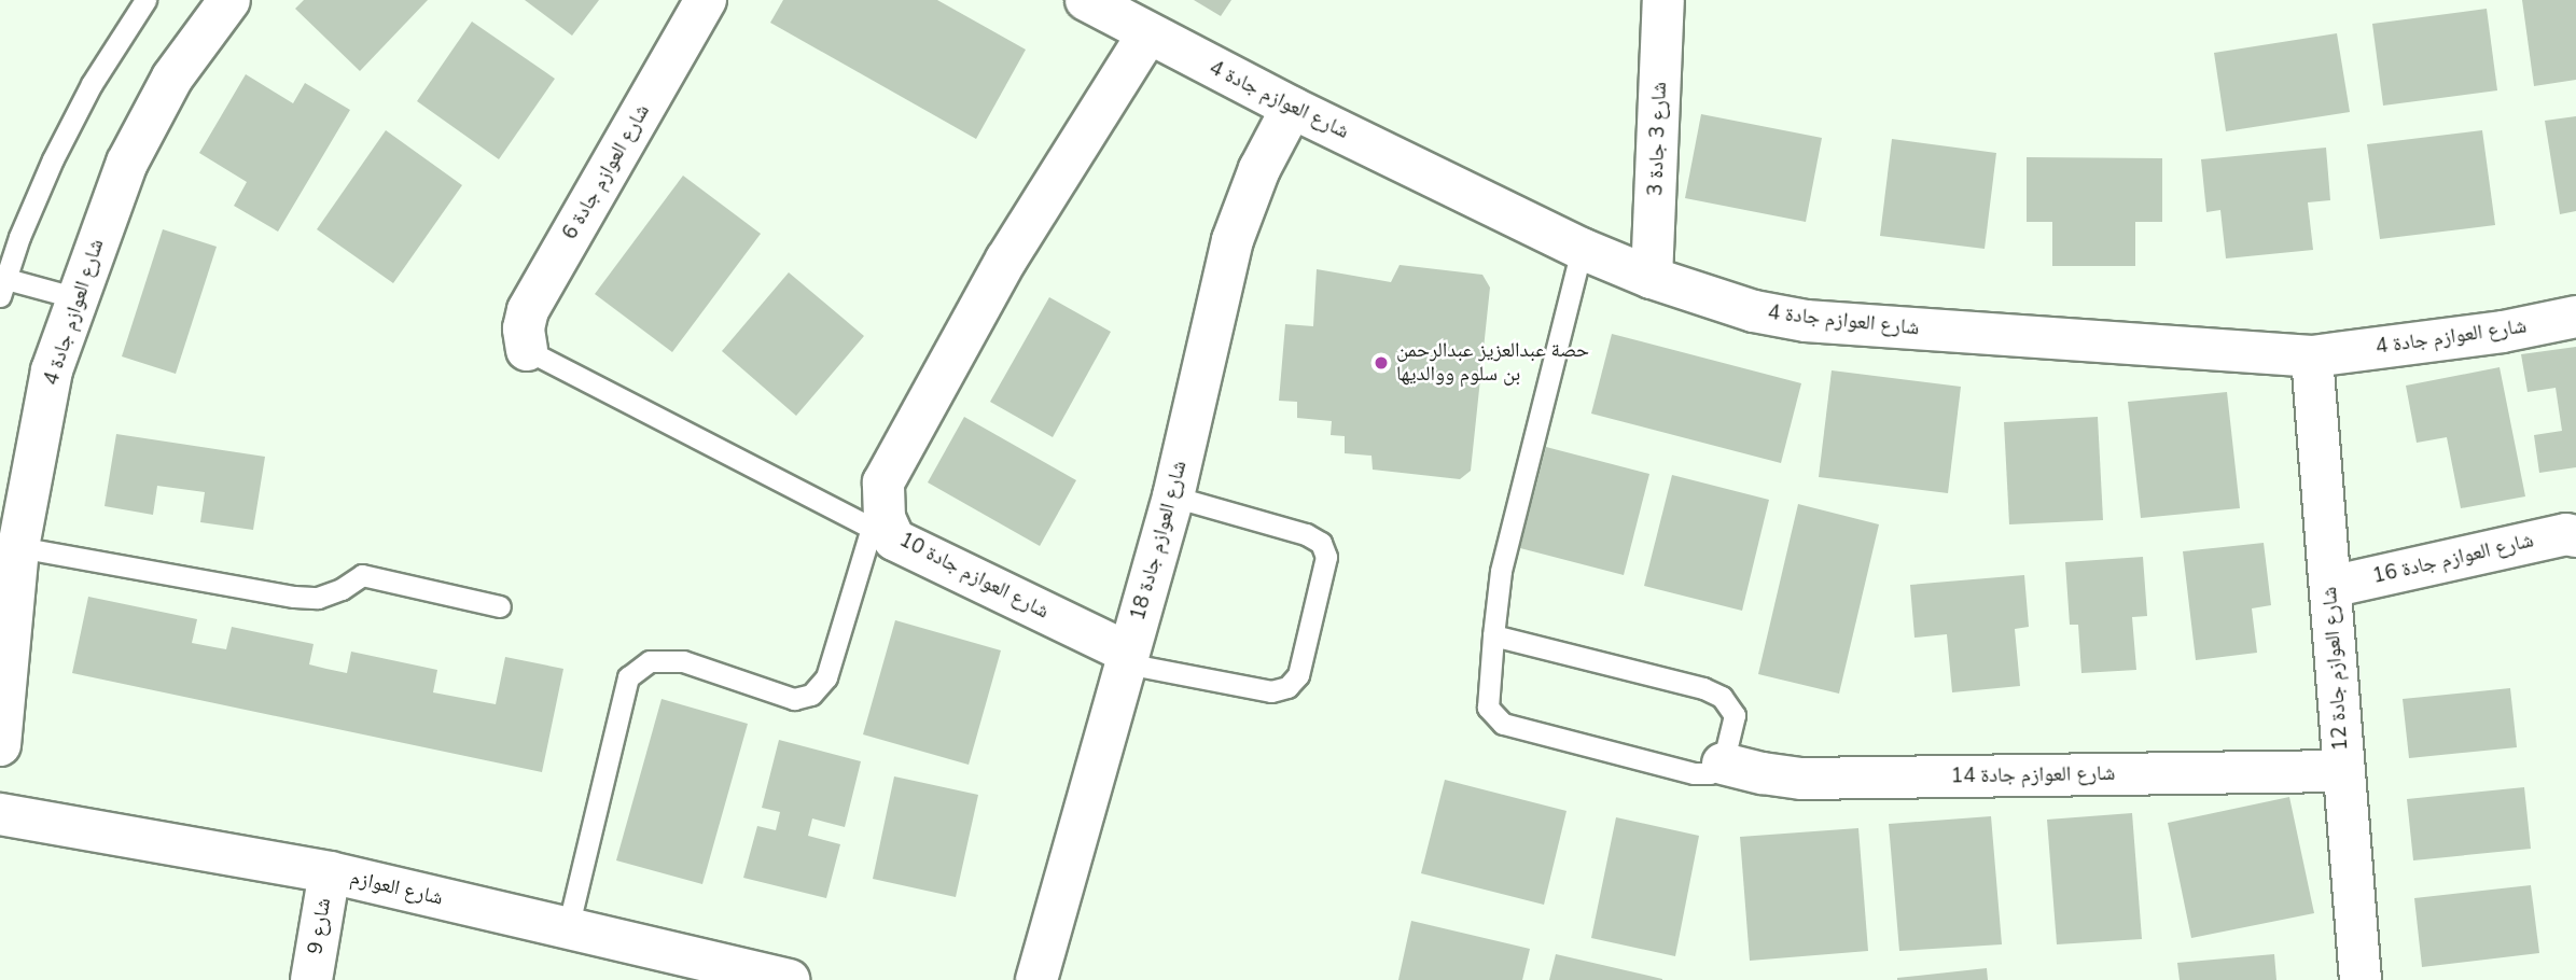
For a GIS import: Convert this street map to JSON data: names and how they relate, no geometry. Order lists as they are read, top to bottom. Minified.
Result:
{"streets":{"street":["شارع العوازم جادة 4","شارع 3 جادة 3","شارع العوازم جادة 6","شارع العوازم جادة 18","شارع العوازم جادة 16","شارع العوازم جادة 10","شارع العوازم جادة 12","شارع العوازم جادة 14","شارع العوازم","شارع 9"]},"crossings":[["شارع العوازم جادة 4","شارع 3 جادة 3"],["شارع العوازم جادة 4","شارع العوازم جادة 18"],["شارع العوازم جادة 4","شارع العوازم جادة 10"],["شارع العوازم جادة 4","شارع العوازم جادة 12"],["شارع العوازم جادة 18","شارع العوازم جادة 10"],["شارع العوازم جادة 16","شارع العوازم جادة 12"],["شارع العوازم جادة 12","شارع العوازم جادة 14"],["شارع العوازم","شارع 9"]],"places":["حصة عبدالعزيز عبدالرحمن بن سلوم ووالديها"]}
